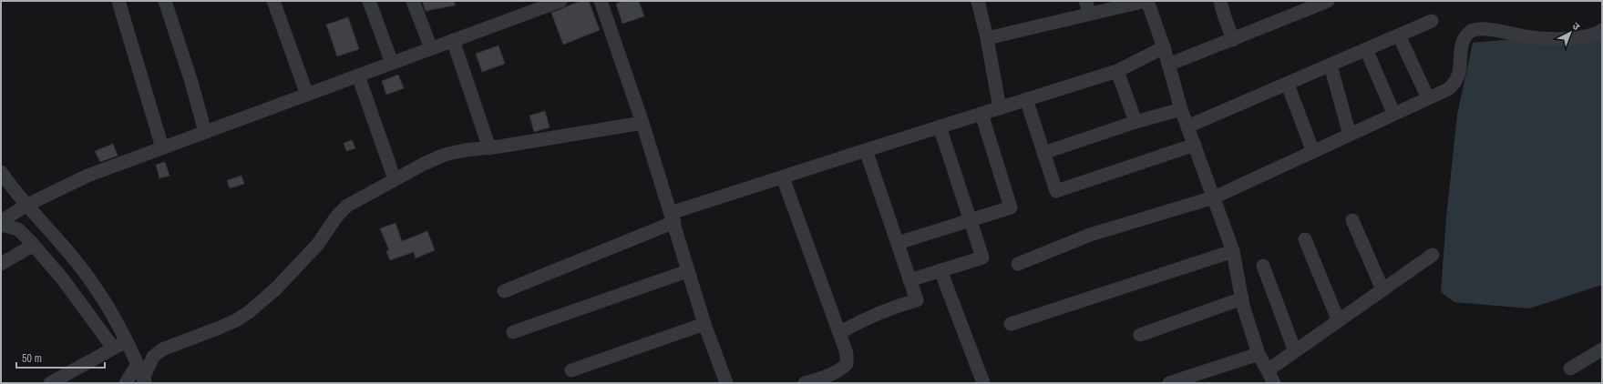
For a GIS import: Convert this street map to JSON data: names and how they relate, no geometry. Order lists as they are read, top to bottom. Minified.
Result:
{"scale_bar":"50 m","north":"top right"}
